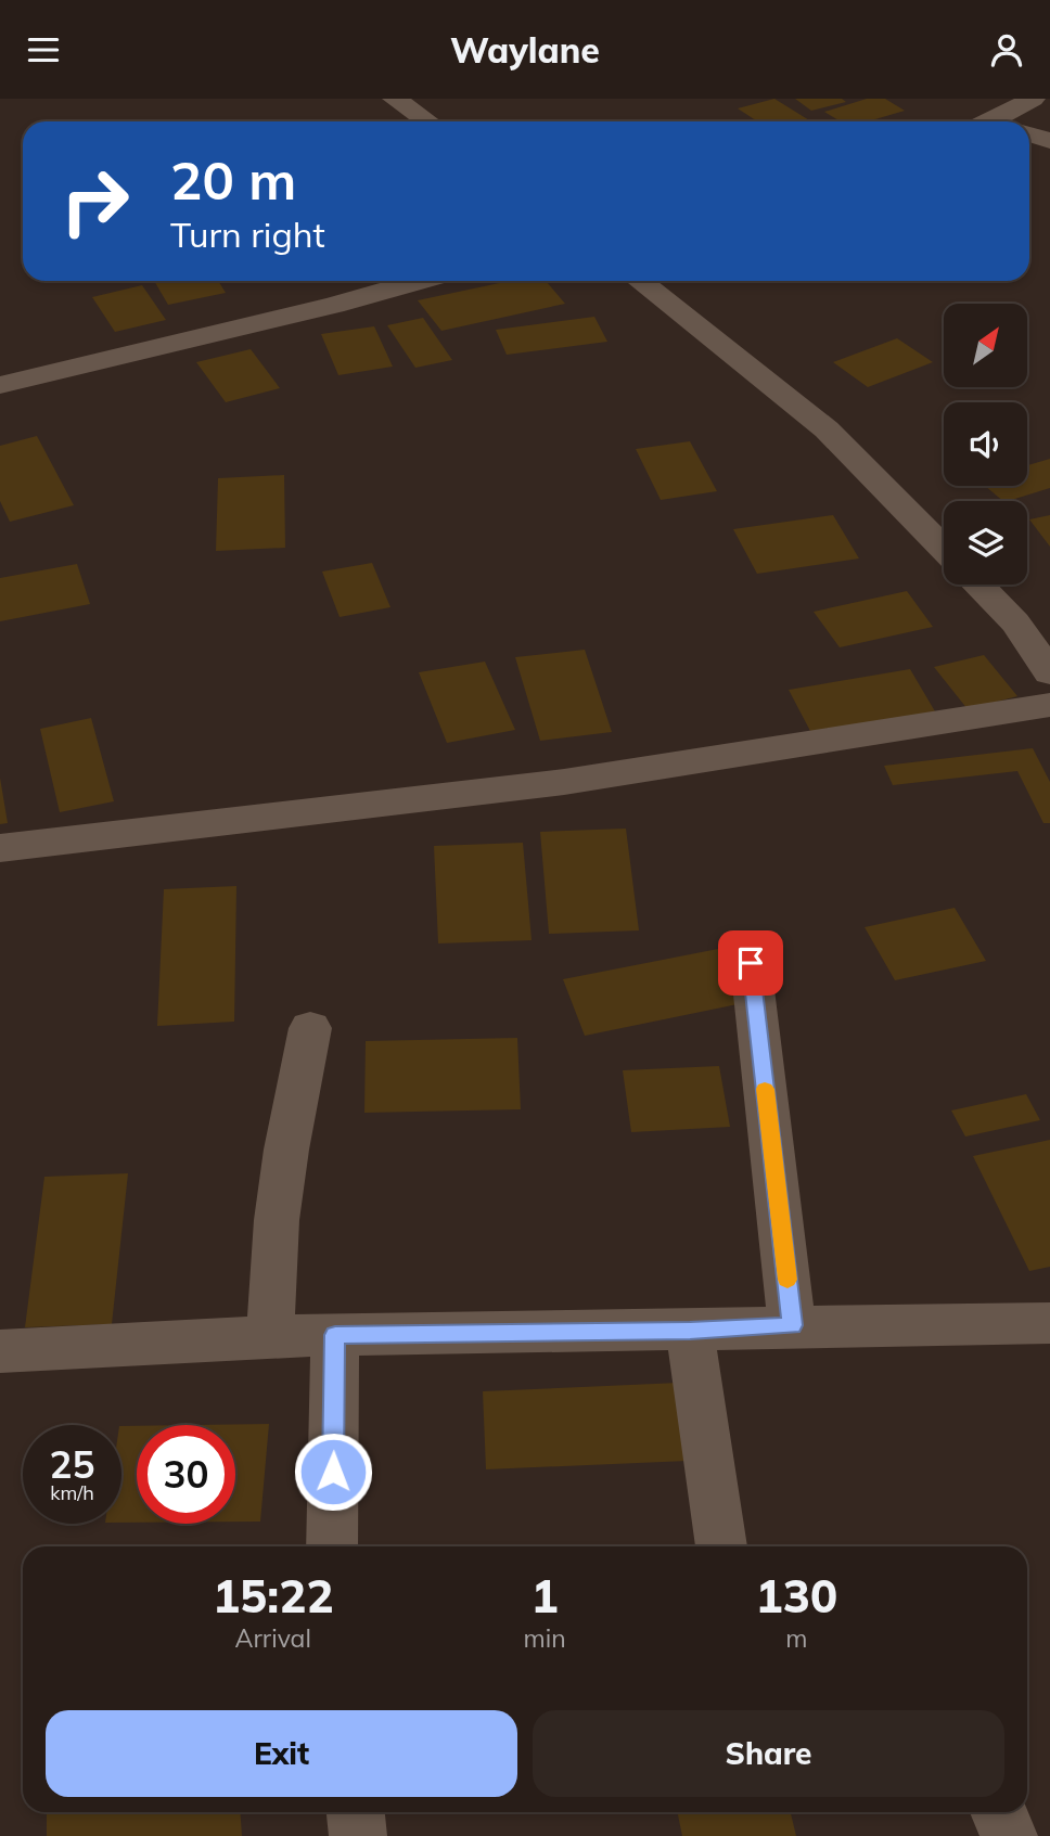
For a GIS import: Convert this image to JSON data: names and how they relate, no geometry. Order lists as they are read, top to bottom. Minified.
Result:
{"north":"top right","page":{"header":"Waylane","turn":["20 m","Turn right"],"speed":"25 km/h","limit":"30","eta":["15:22","Arrival","1","min","130","m"],"buttons":["Exit","Share"]}}
